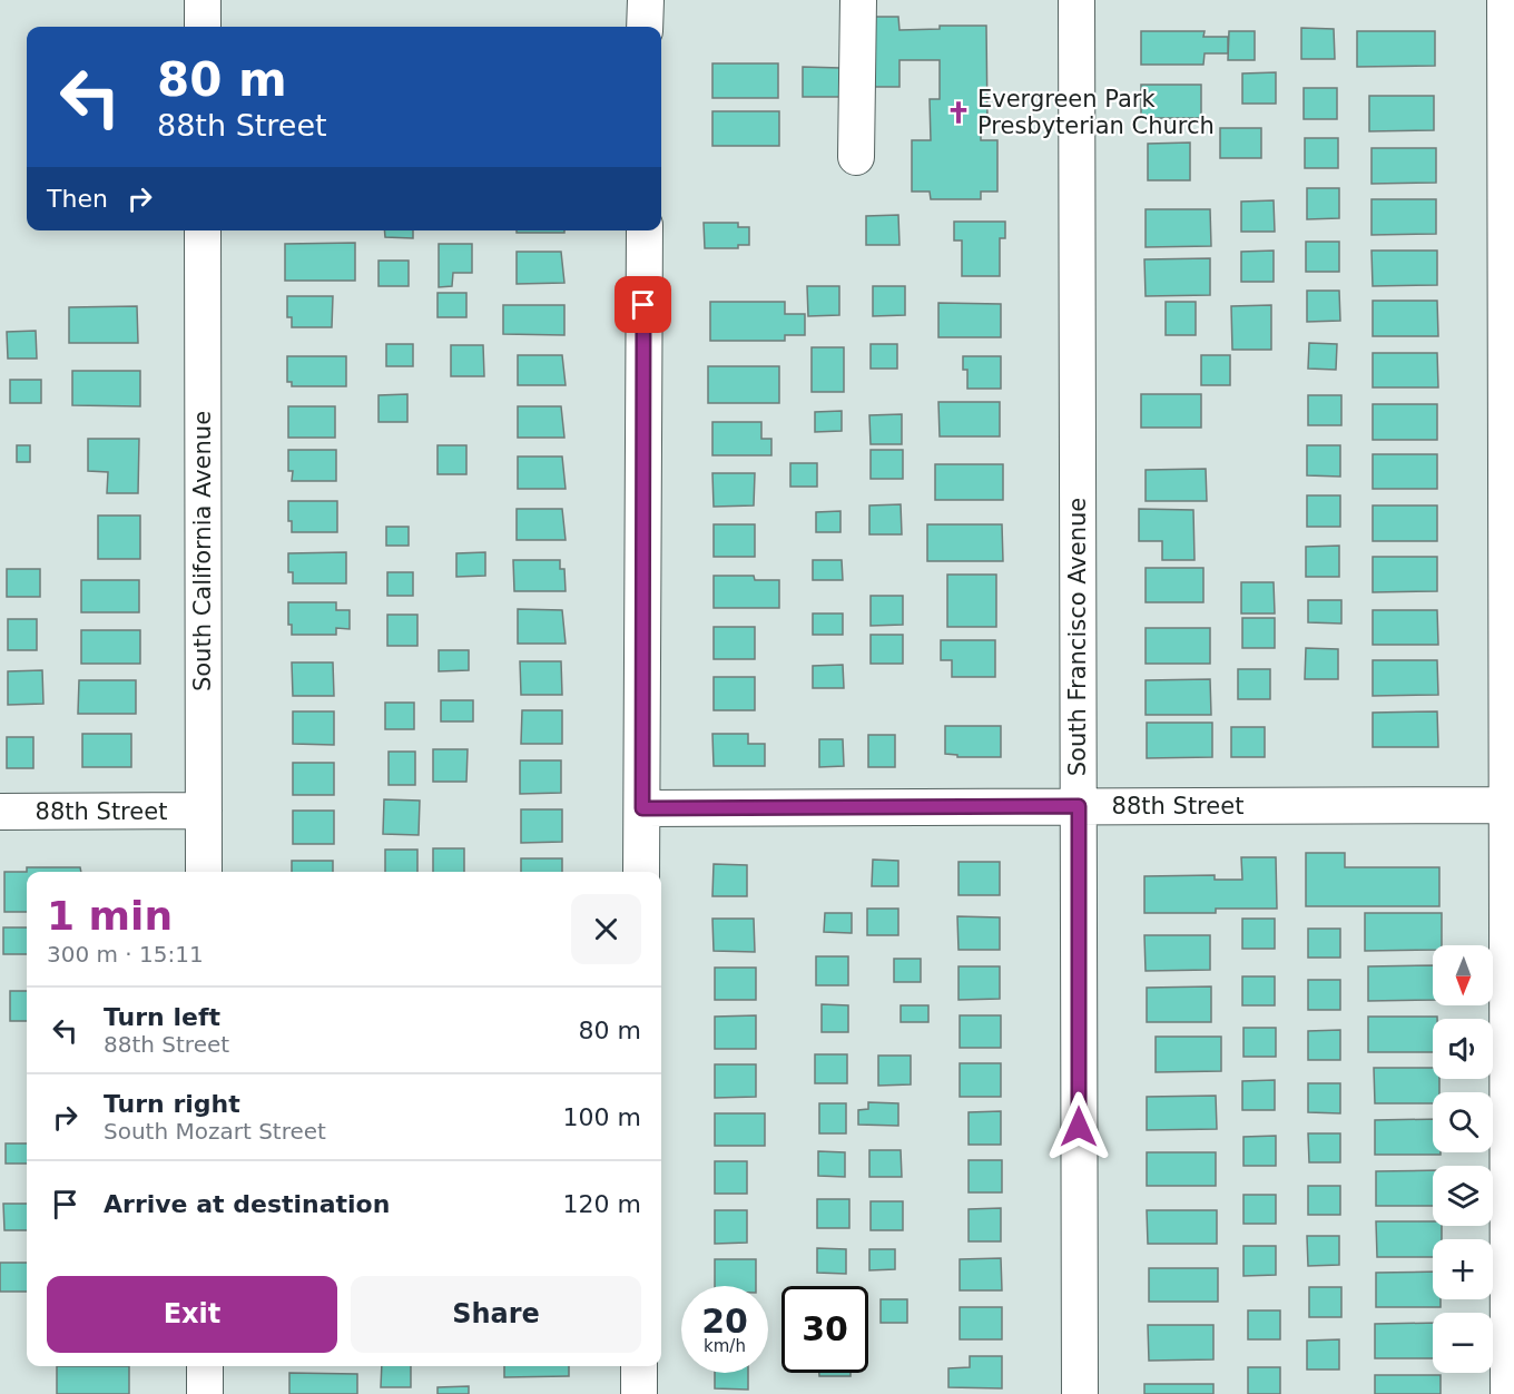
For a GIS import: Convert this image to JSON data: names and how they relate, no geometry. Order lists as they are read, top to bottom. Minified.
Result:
{"streets":{"street":["South California Avenue","South Francisco Avenue","88th Street"]},"crossings":[["South California Avenue","88th Street"],["South Francisco Avenue","88th Street"]],"places":{"church":["Evergreen Park Presbyterian Church"]},"north":"bottom","page":{"turn":["80 m","88th Street"],"then":"Then","heading":["1 min","300 m · 15:11"],"map_buttons":["+","−"],"list":[{"name":"Turn left","note":"88th Street","value":"80 m"},{"name":"Turn right","note":"South Mozart Street","value":"100 m"},{"name":"Arrive at destination","value":"120 m"}],"buttons":["Exit","Share"],"speed":"20 km/h","limit":"30"}}
